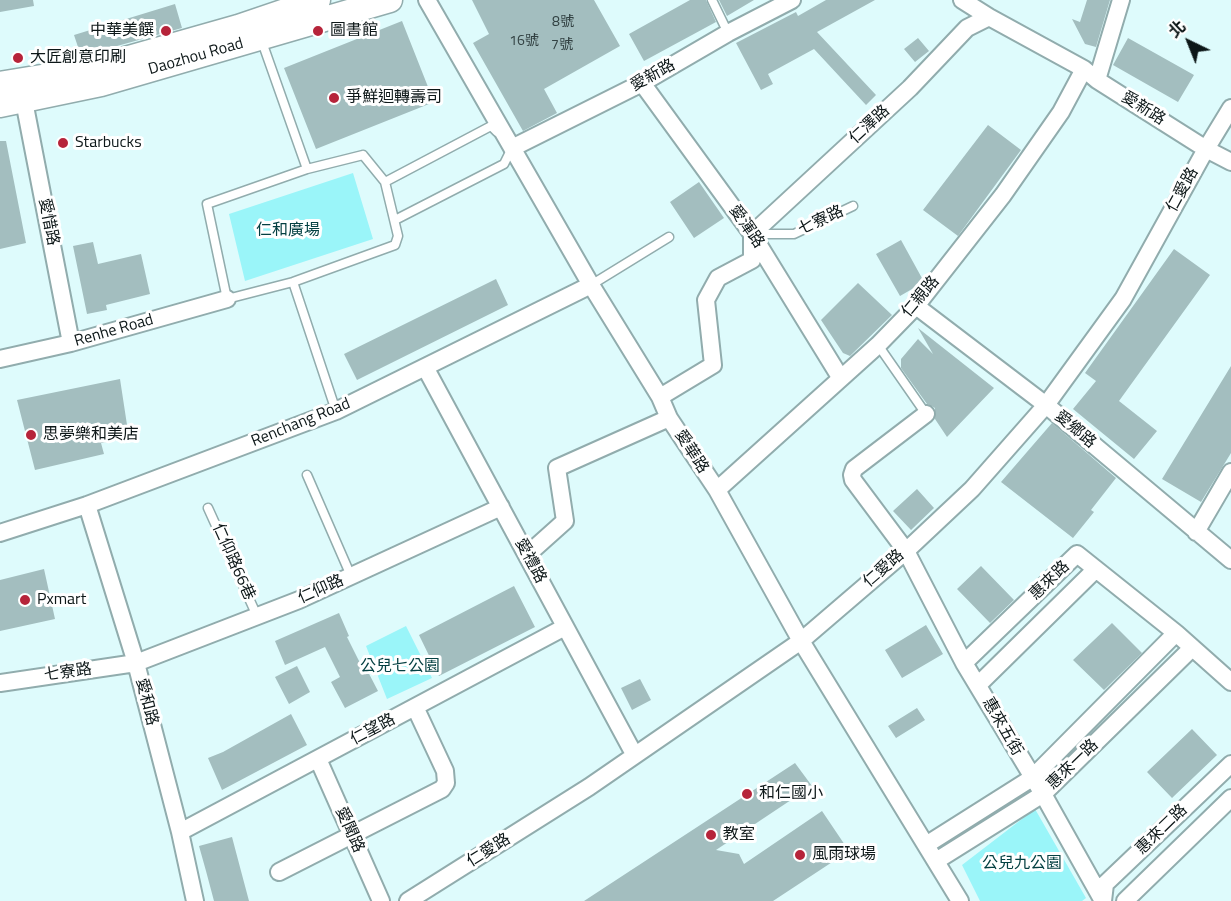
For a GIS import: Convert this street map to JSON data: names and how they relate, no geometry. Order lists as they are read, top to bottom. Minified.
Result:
{"streets":{"main road":["Daozhou Road"],"street":["愛新路","仁澤路","仁愛路","七寮路","愛惜路","愛渾路","仁親路","Renhe Road","Renchang Road","愛鄉路","愛華路","愛禮路","惠來路","仁仰路","愛和路","惠來五街","仁望路","惠來一路","愛聞路","惠來二路"],"lane":["仁仰路66巷"]},"crossings":[["Daozhou Road","愛惜路"],["愛新路","仁澤路"],["愛新路","仁愛路"],["愛新路","愛渾路"],["愛新路","仁親路"],["愛新路","愛華路"],["仁澤路","七寮路"],["仁澤路","愛渾路"],["仁愛路","愛鄉路"],["仁愛路","愛華路"],["仁愛路","愛禮路"],["仁愛路","惠來五街"],["七寮路","愛渾路"],["七寮路","仁仰路"],["七寮路","愛和路"],["愛惜路","Renhe Road"],["愛渾路","仁親路"],["仁親路","愛鄉路"],["仁親路","愛華路"],["Renchang Road","愛華路"],["Renchang Road","愛禮路"],["Renchang Road","愛和路"],["愛華路","惠來一路"],["愛禮路","仁仰路"],["愛禮路","仁望路"],["仁仰路66巷","仁仰路"],["惠來路","惠來五街"],["仁仰路","愛和路"],["愛和路","仁望路"],["惠來五街","惠來一路"],["惠來五街","惠來二路"],["仁望路","愛聞路"]],"parks":["仁和廣場","公兒七公園","公兒九公園"],"places":["中華美饌","圖書館","大匠創意印刷","爭鮮迴轉壽司","Starbucks","思夢樂和美店","Pxmart","和仁國小","教室","風雨球場"],"house_numbers":["8號","16號","7號"],"north":"top left"}
